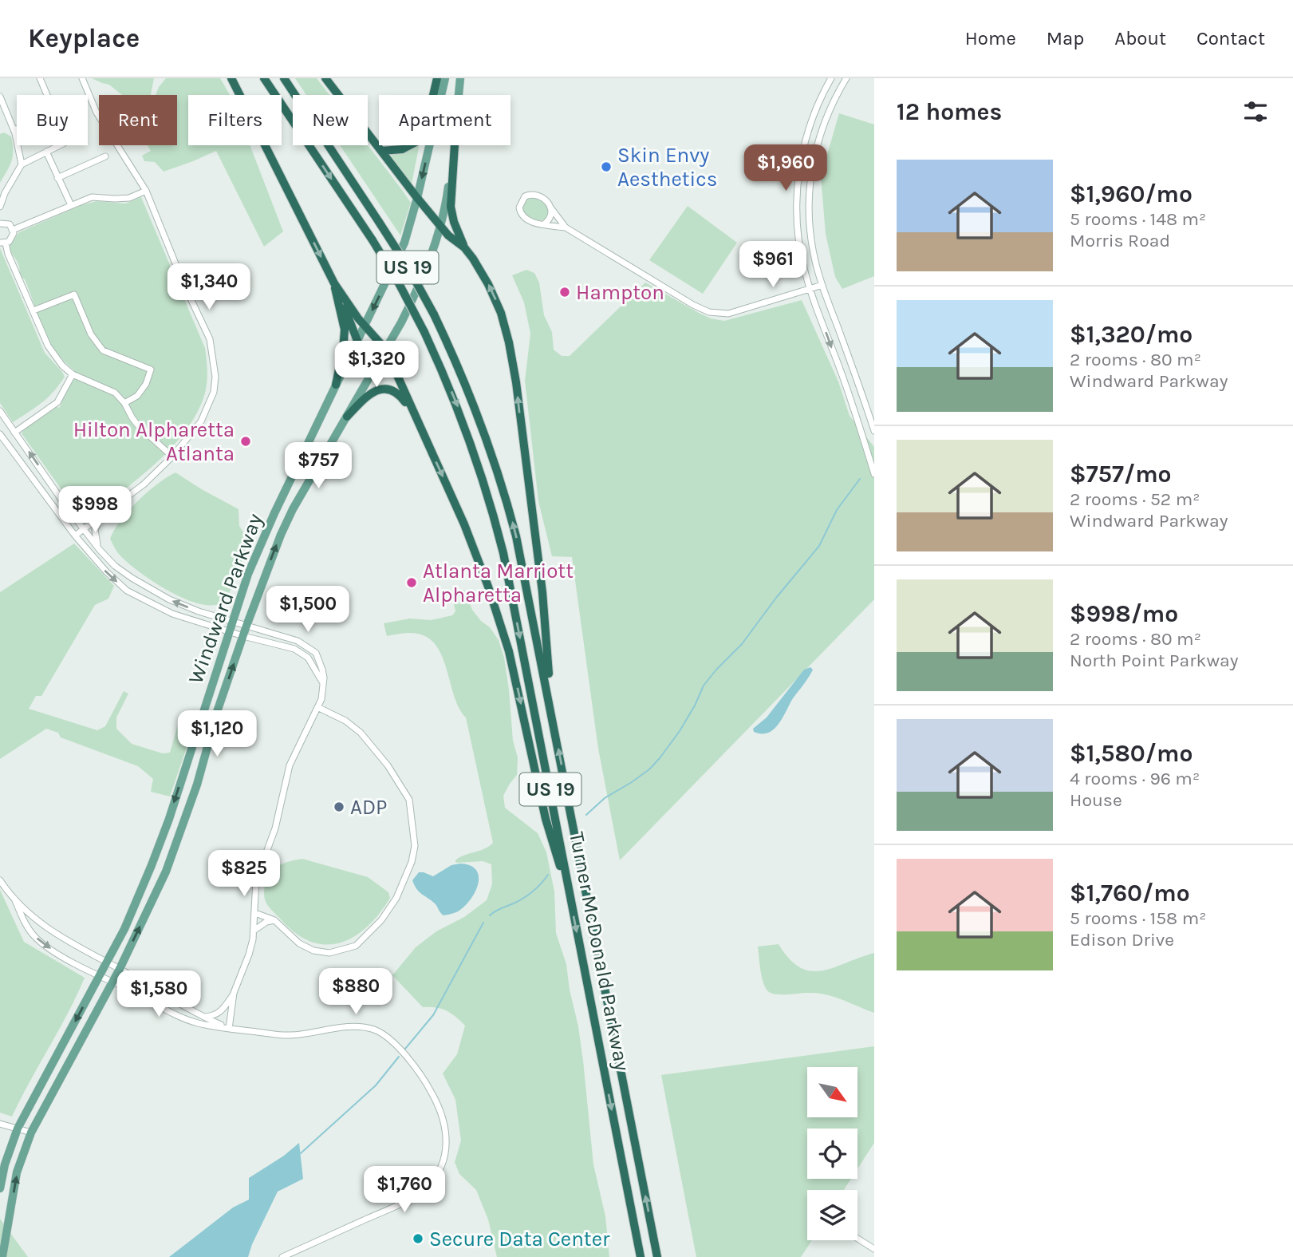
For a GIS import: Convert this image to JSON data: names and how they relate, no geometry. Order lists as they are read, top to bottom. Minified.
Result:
{"streets":{"highway":["US 19","Turner McDonald Parkway"],"main road":["Windward Parkway"]},"places":["Skin Envy Aesthetics","Hampton","Hilton Alpharetta Atlanta","Atlanta Marriott Alpharetta","ADP","Secure Data Center"],"north":"bottom right","page":{"header":"Keyplace","nav":["Home","Map","About","Contact"],"heading":"12 homes","chip":["Buy","Rent","Filters","New","Apartment"],"price":["$1,960","$961","$1,340","$1,320","$757","$998","$1,500","$1,120","$825","$880","$1,580","$1,760"],"list":[{"name":"$1,960/mo","note":"5 rooms · 148 m² · Morris Road"},{"name":"$1,320/mo","note":"2 rooms · 80 m² · Windward Parkway"},{"name":"$757/mo","note":"2 rooms · 52 m² · Windward Parkway"},{"name":"$998/mo","note":"2 rooms · 80 m² · North Point Parkway"},{"name":"$1,580/mo","note":"4 rooms · 96 m² · House"},{"name":"$1,760/mo","note":"5 rooms · 158 m² · Edison Drive"}]}}
